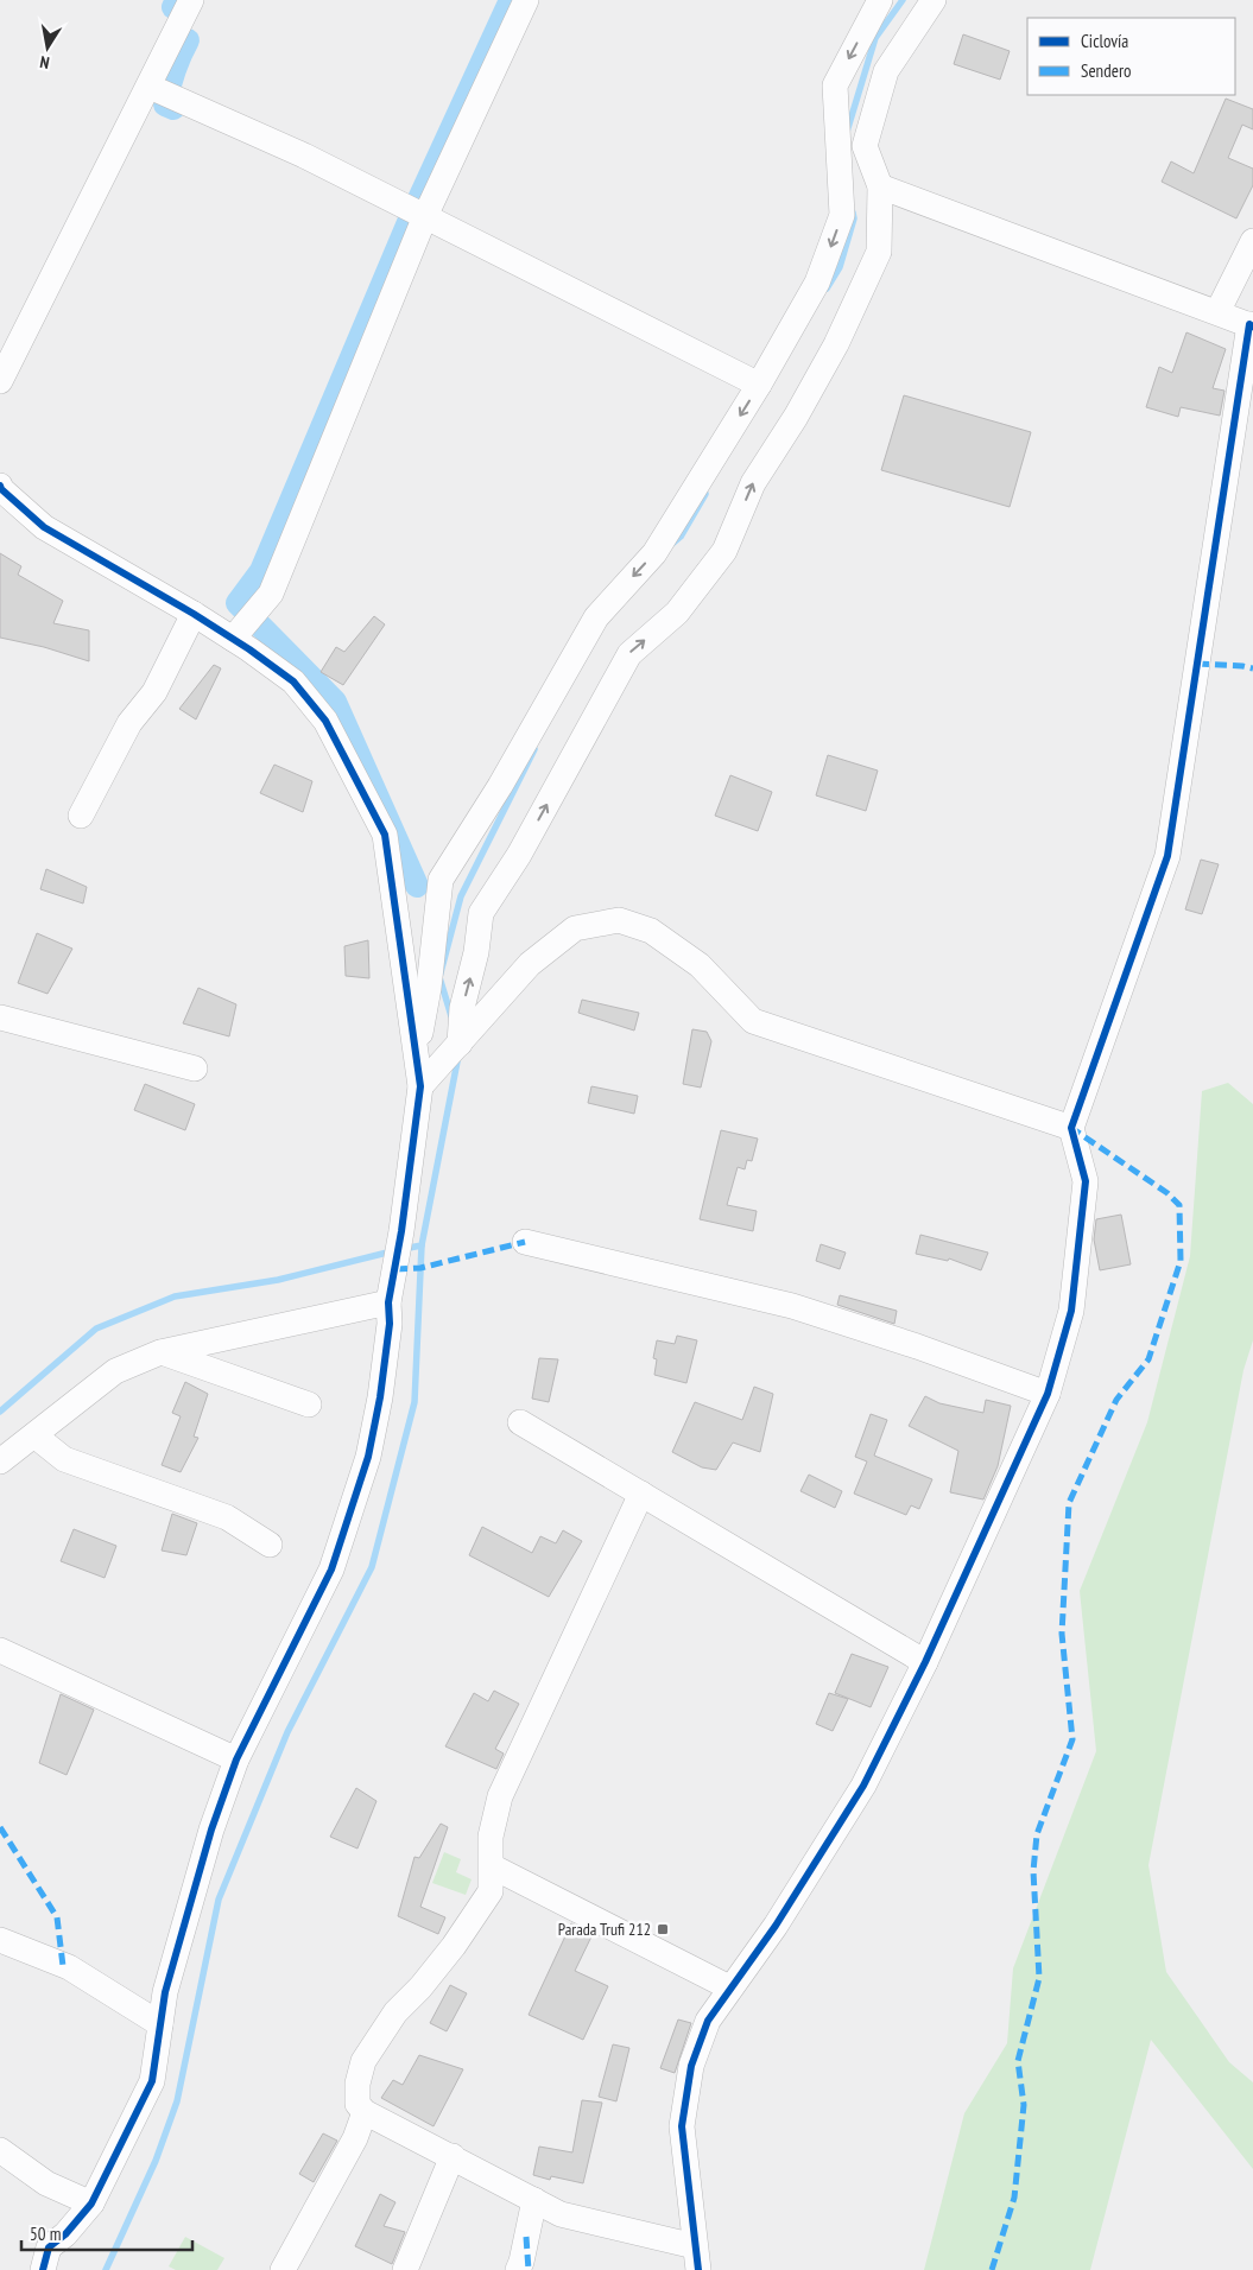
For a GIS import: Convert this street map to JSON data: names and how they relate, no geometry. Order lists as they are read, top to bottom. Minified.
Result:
{"places":{"transit":["Parada Trufi 212"]},"legend":["Ciclovía","Sendero"],"scale_bar":"50 m","north":"bottom"}
